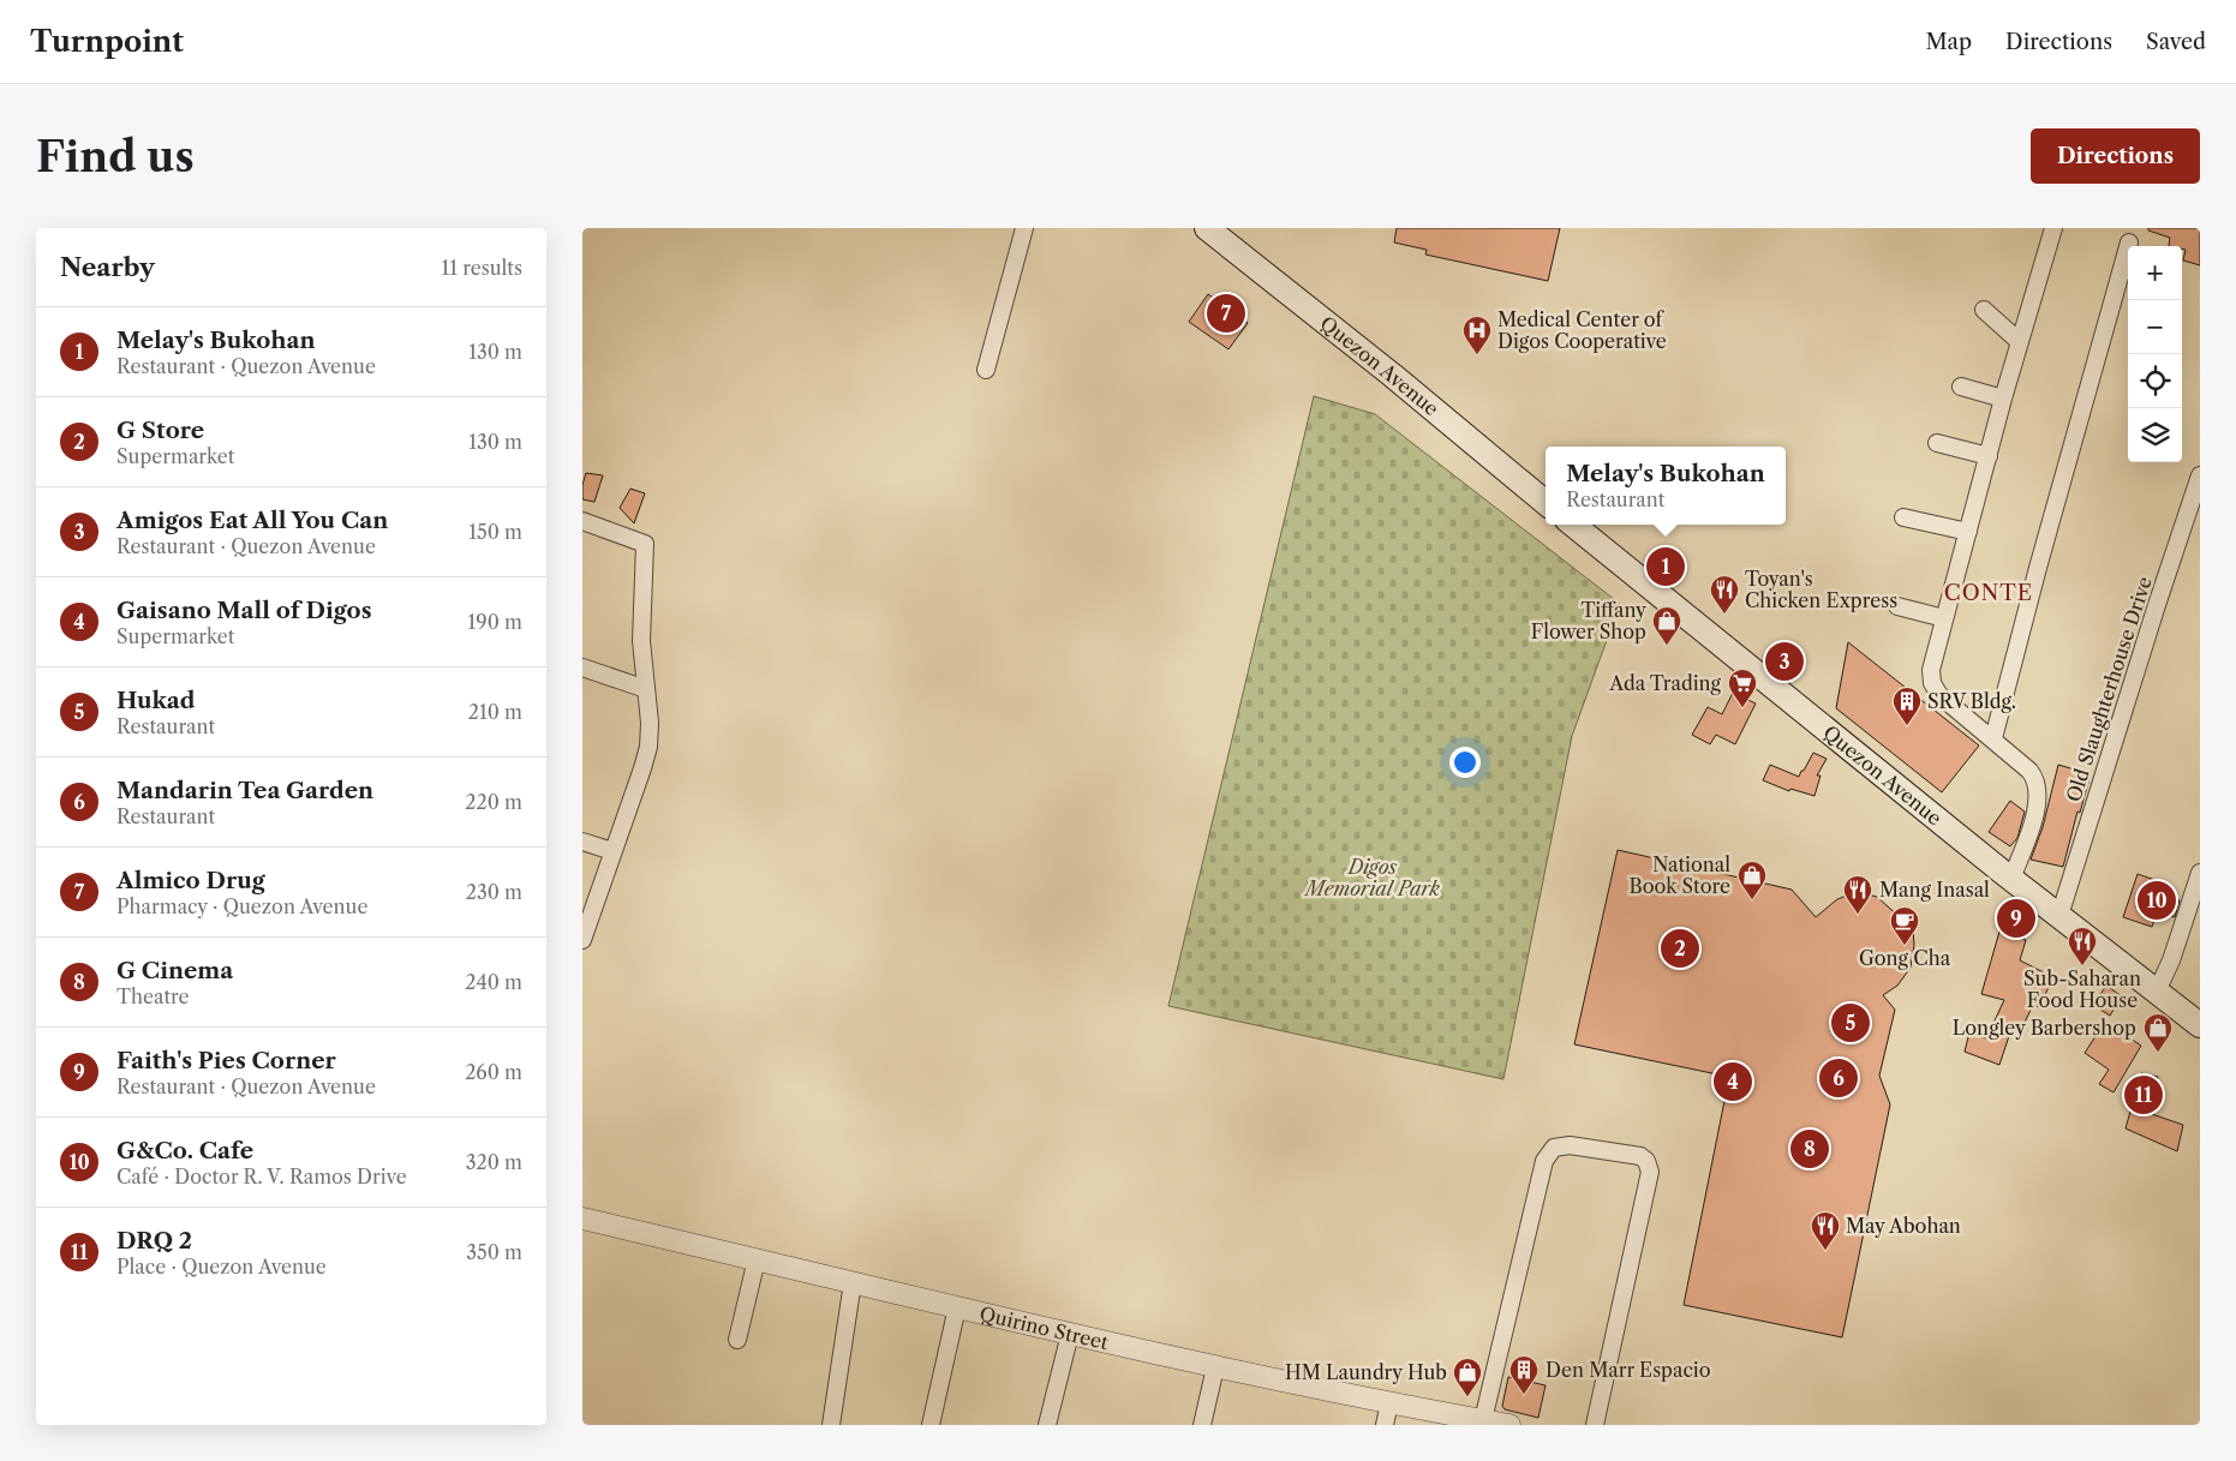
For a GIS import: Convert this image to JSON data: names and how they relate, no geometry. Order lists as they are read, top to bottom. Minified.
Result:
{"streets":{"main road":["Quezon Avenue"],"street":["Old Slaughterhouse Drive","Quirino Street"]},"crossings":[["Quezon Avenue","Old Slaughterhouse Drive"]],"districts":["CONTE"],"parks":["Digos Memorial Park"],"places":{"hospital":["Medical Center of Digos Cooperative"],"restaurant":["Toyan's Chicken Express","Mang Inasal","Sub-Saharan Food House","May Abohan"],"shop":["Tiffany Flower Shop","National Book Store","Longley Barbershop","HM Laundry Hub"],"supermarket":["Ada Trading"],"building":["SRV Bldg.","Den Marr Espacio"],"cafe":["Gong Cha"]},"page":{"header":"Turnpoint","nav":["Map","Directions","Saved"],"buttons":"Directions","title":"Find us","heading":["Nearby","11 results"],"map_buttons":["+","−"],"pins":["7","1","3","10","9","2","5","6","4","11","8"],"list":[{"mark":"1","name":"Melay's Bukohan","note":"Restaurant · Quezon Avenue","value":"130 m"},{"mark":"2","name":"G Store","note":"Supermarket","value":"130 m"},{"mark":"3","name":"Amigos Eat All You Can","note":"Restaurant · Quezon Avenue","value":"150 m"},{"mark":"4","name":"Gaisano Mall of Digos","note":"Supermarket","value":"190 m"},{"mark":"5","name":"Hukad","note":"Restaurant","value":"210 m"},{"mark":"6","name":"Mandarin Tea Garden","note":"Restaurant","value":"220 m"},{"mark":"7","name":"Almico Drug","note":"Pharmacy · Quezon Avenue","value":"230 m"},{"mark":"8","name":"G Cinema","note":"Theatre","value":"240 m"},{"mark":"9","name":"Faith's Pies Corner","note":"Restaurant · Quezon Avenue","value":"260 m"},{"mark":"10","name":"G&Co. Cafe","note":"Café · Doctor R. V. Ramos Drive","value":"320 m"},{"mark":"11","name":"DRQ 2","note":"Place · Quezon Avenue","value":"350 m"}],"popup":["Melay's Bukohan","Restaurant"]}}
